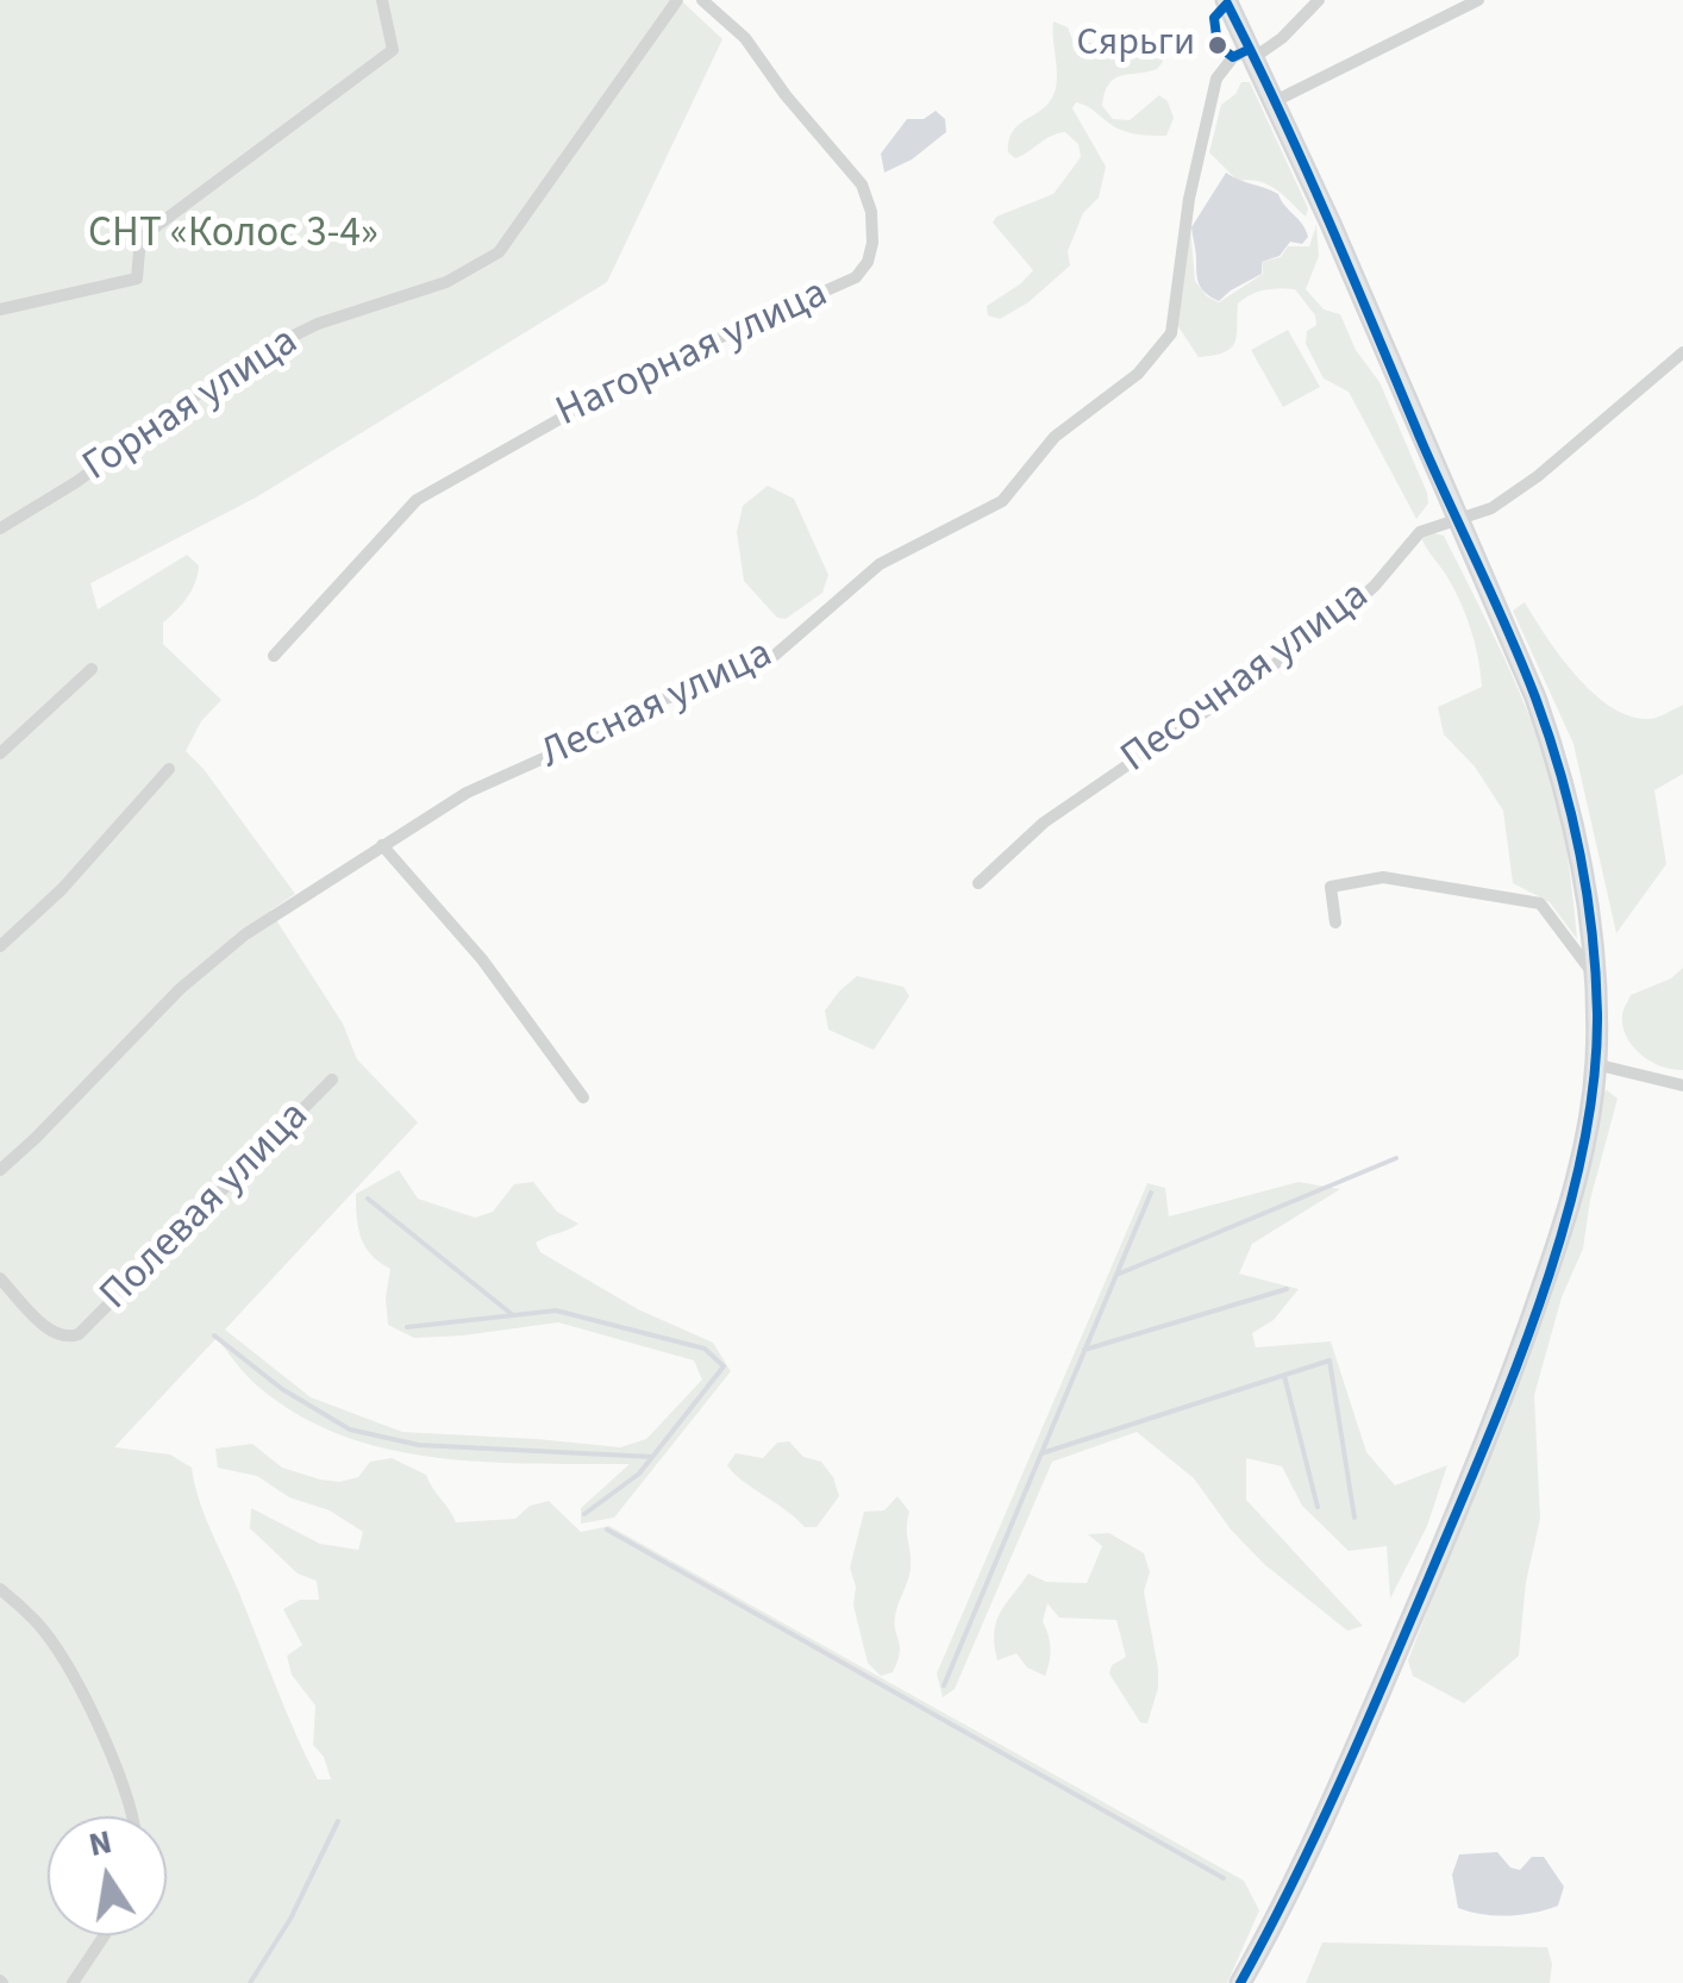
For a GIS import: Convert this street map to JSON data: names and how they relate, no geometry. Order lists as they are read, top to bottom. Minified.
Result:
{"streets":{"street":["Нагорная улица","Горная улица","Песочная улица","Лесная улица","Полевая улица"]},"parks":["СНТ «Колос 3-4»"],"places":["Сярьги"],"north":"top"}
